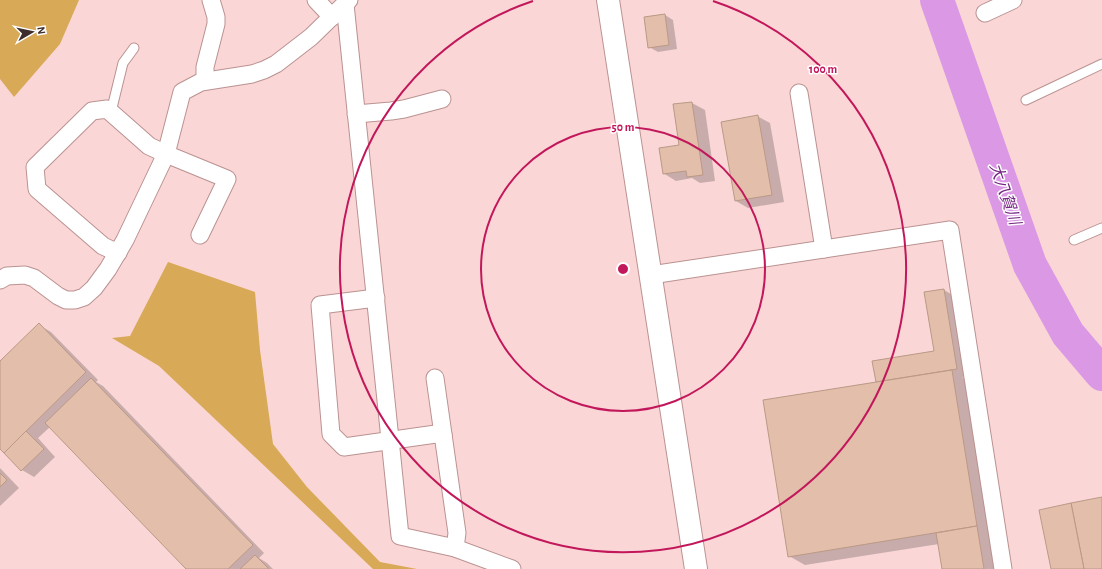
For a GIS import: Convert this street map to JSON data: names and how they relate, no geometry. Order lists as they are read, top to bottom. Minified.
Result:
{"water":["大八賀川"],"north":"right","rings":["100 m","50 m"]}
